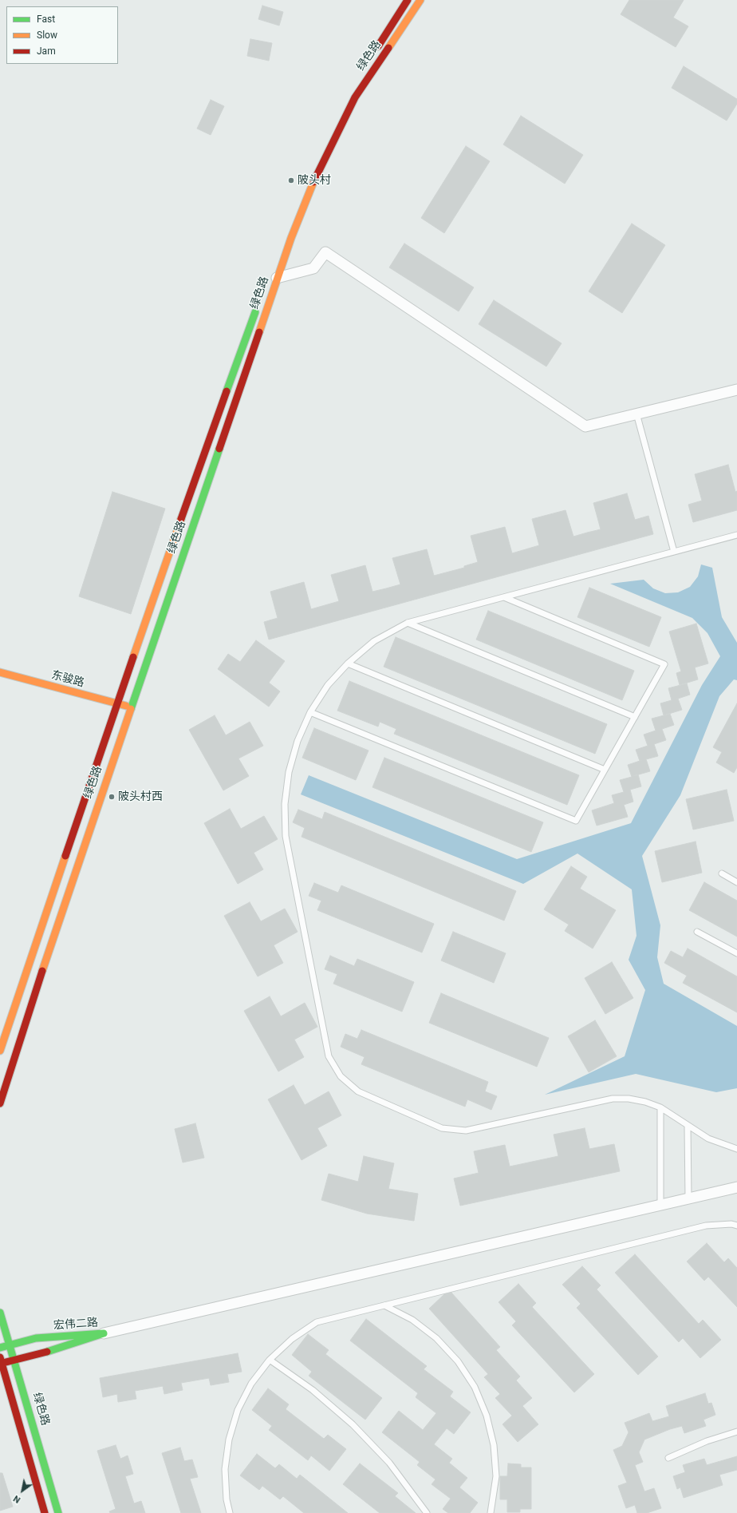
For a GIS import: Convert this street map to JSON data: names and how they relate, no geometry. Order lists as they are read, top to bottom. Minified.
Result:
{"streets":{"main road":["绿色路","东骏路","宏伟二路"]},"crossings":[["绿色路","东骏路"],["绿色路","宏伟二路"]],"places":["陂头村","陂头村西"],"legend":["Fast","Slow","Jam"],"north":"bottom left"}
